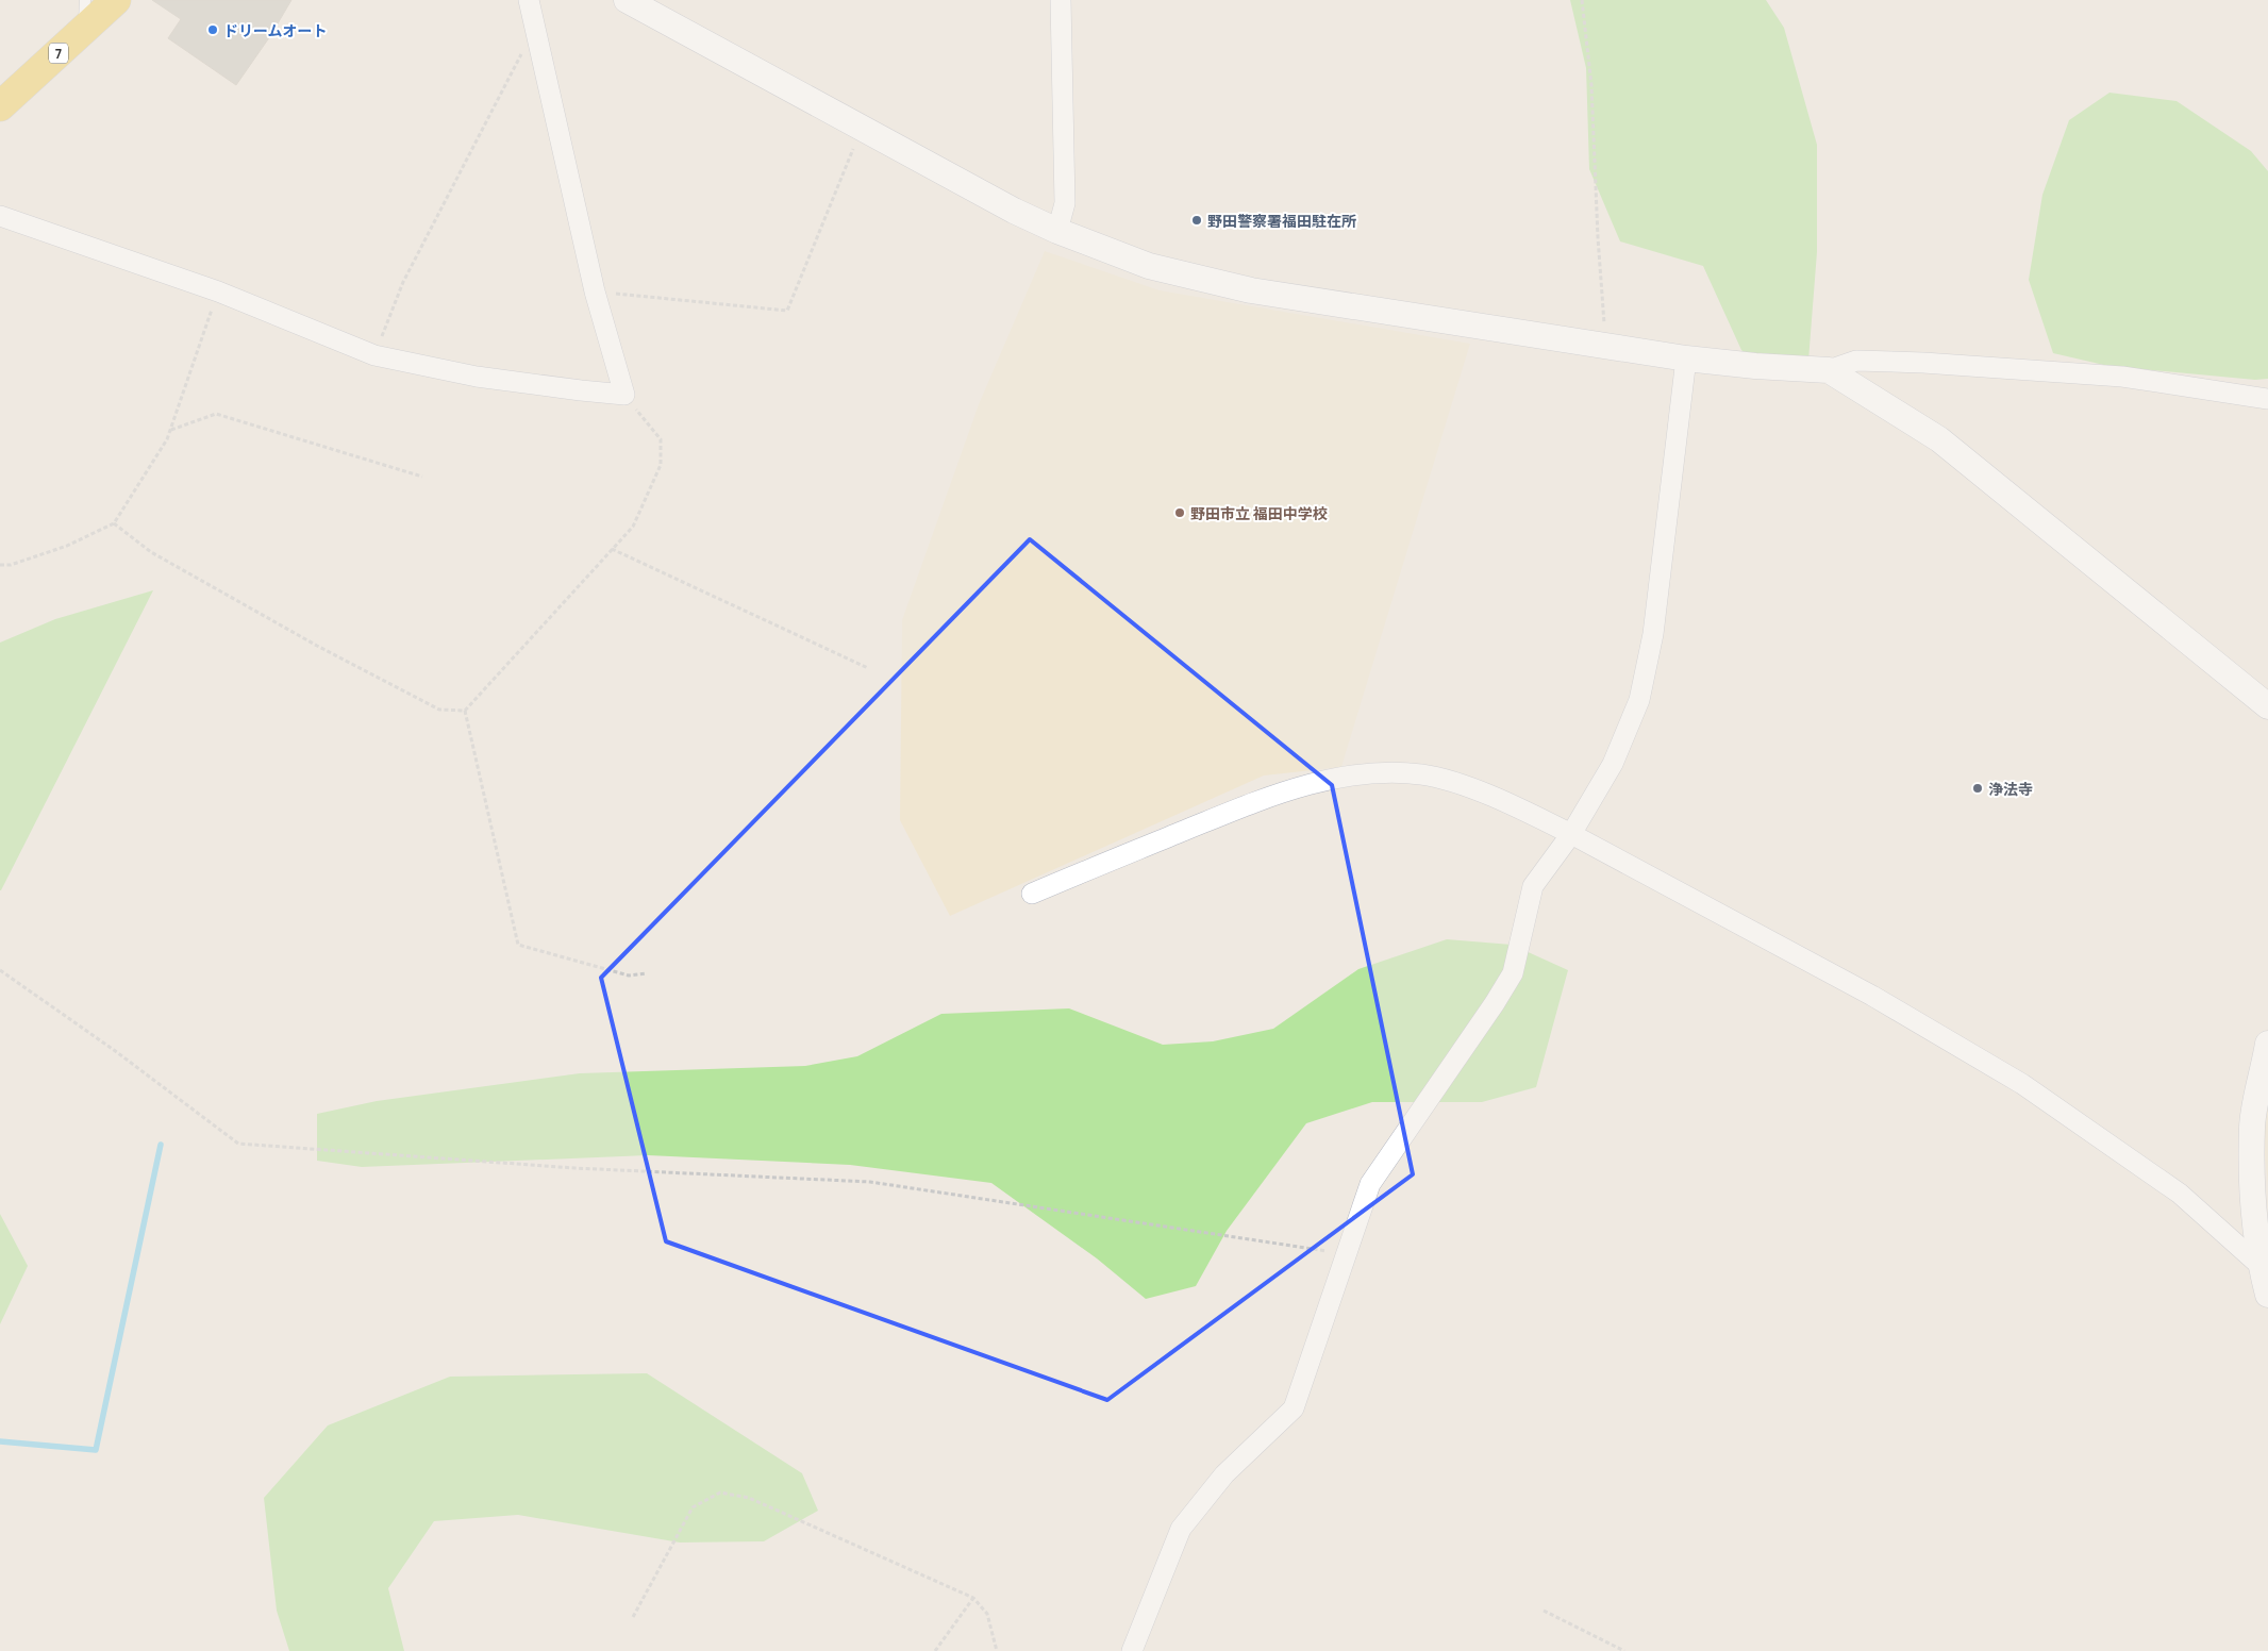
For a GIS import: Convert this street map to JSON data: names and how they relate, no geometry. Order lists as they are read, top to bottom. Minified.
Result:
{"streets":{"main road":["7"]},"places":["ドリームオート","野田警察署福田駐在所","野田市立 福田中学校","浄法寺"]}
